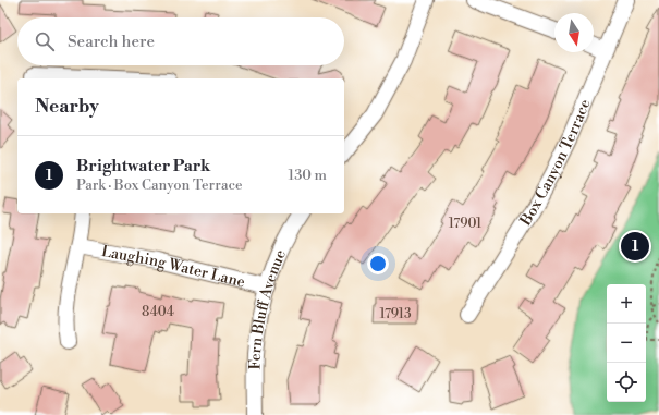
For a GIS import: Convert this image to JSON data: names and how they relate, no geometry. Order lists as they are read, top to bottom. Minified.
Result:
{"streets":{"street":["Box Canyon Terrace","Laughing Water Lane","Fern Bluff Avenue"]},"crossings":[["Laughing Water Lane","Fern Bluff Avenue"]],"house_numbers":["17901","8404","17913"],"north":"bottom","page":{"search":"Search here","heading":"Nearby","list":[{"mark":"1","name":"Brightwater Park","note":"Park · Box Canyon Terrace","value":"130 m"}],"pins":"1","map_buttons":["+","−"]}}
